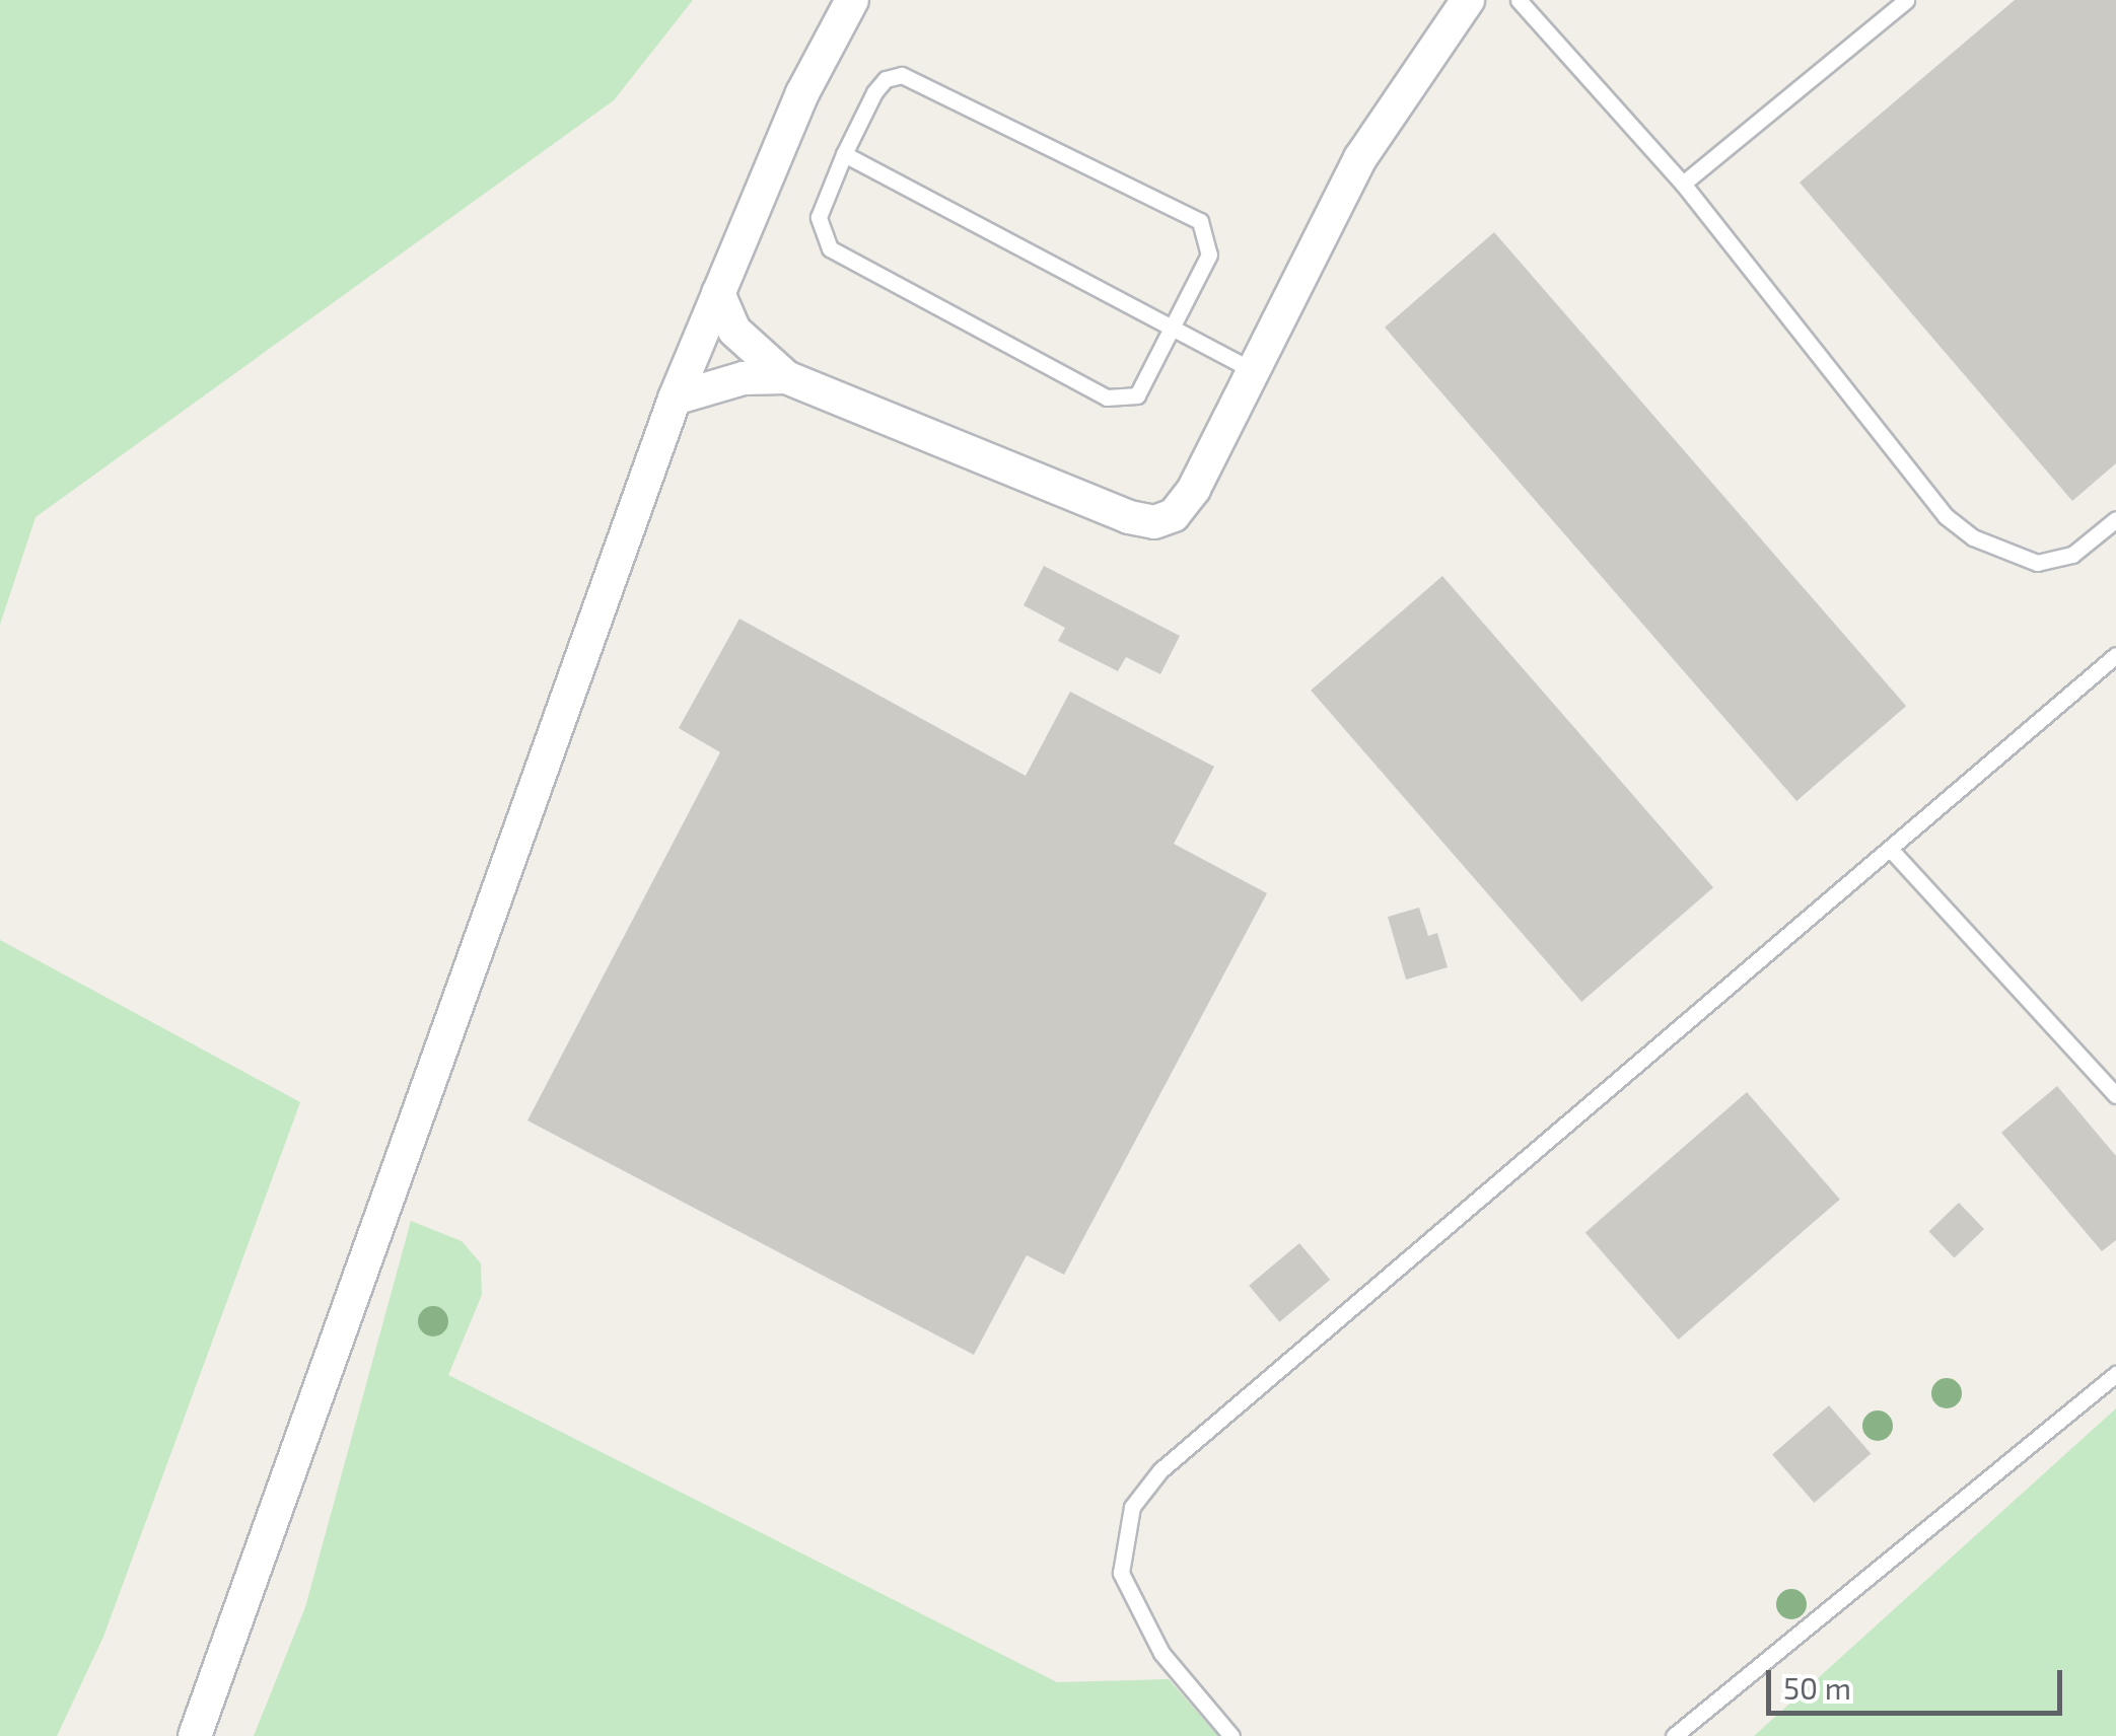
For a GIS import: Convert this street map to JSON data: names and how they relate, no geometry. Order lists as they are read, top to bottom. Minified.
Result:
{"scale_bar":"50 m"}
